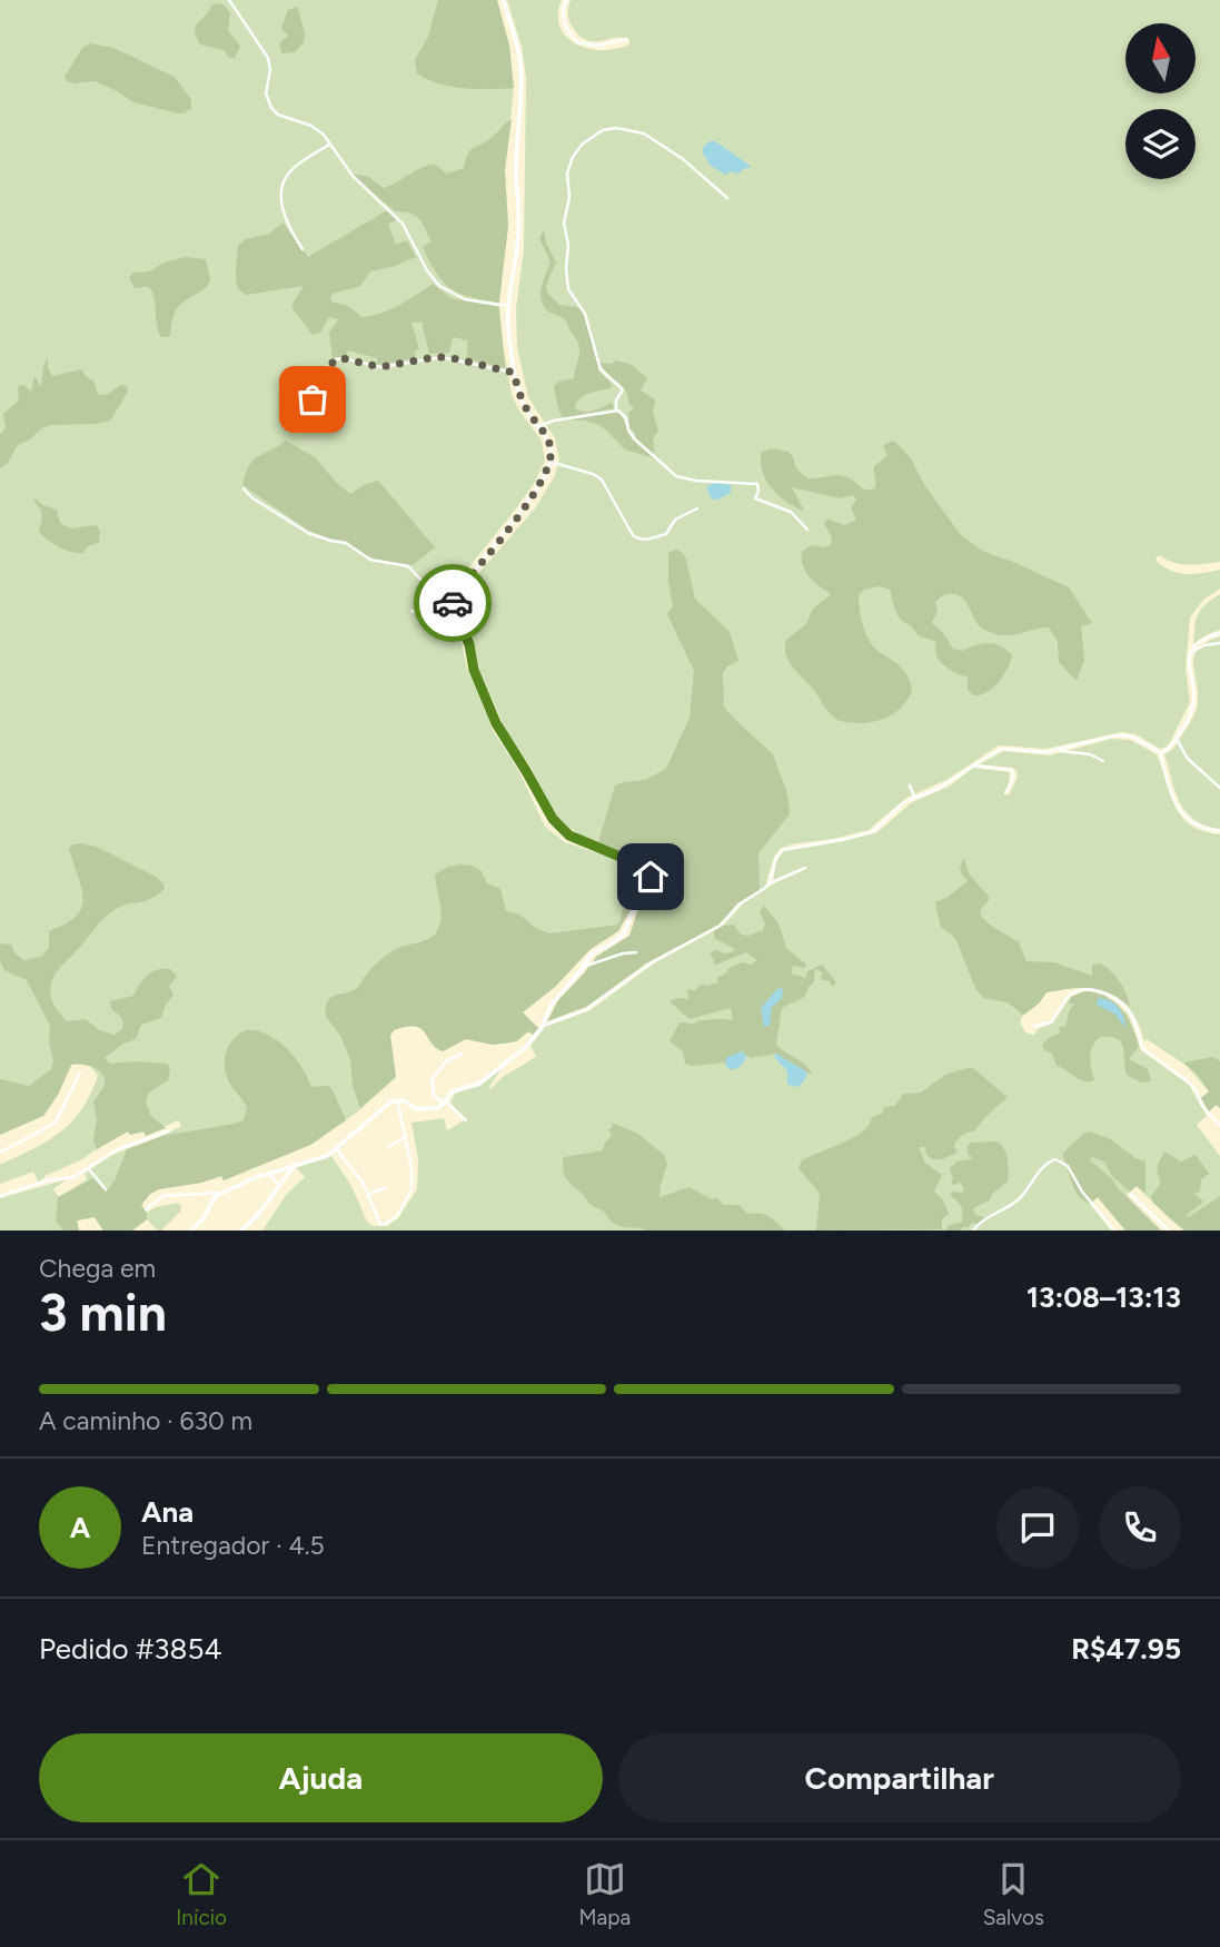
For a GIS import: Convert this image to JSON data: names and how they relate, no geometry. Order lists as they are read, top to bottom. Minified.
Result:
{"north":"top","page":{"heading":["3 min","Chega em","13:08–13:13"],"panel":["Ana","Entregador · 4.5","Pedido #3854","R$47.95"],"bar":"A caminho · 630 m","round":"A","buttons":["Ajuda","Compartilhar"],"tabs":["Início","Mapa","Salvos"]}}
